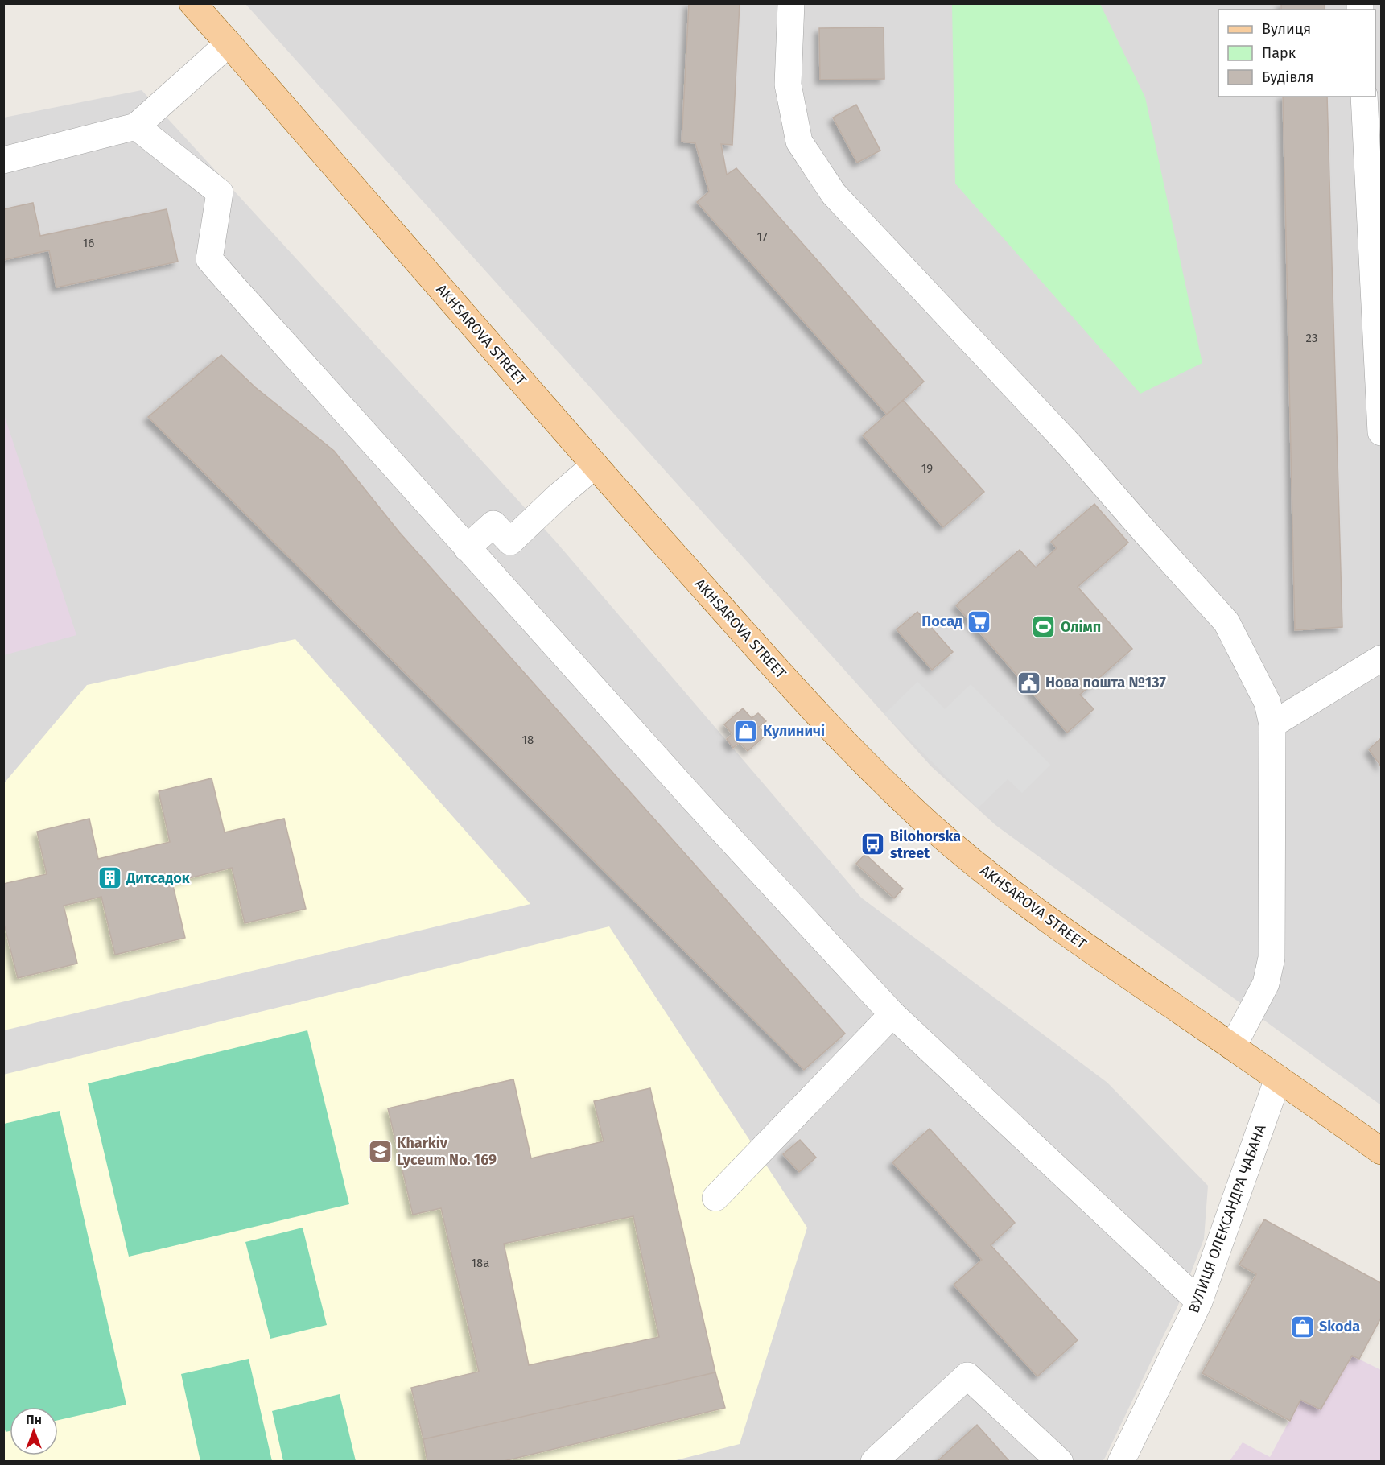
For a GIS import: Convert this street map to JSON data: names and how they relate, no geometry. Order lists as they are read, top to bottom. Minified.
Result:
{"streets":{"main road":["AKHSAROVA STREET"],"street":["ВУЛИЦЯ ОЛЕКСАНДРА ЧАБАНА"]},"crossings":[["AKHSAROVA STREET","ВУЛИЦЯ ОЛЕКСАНДРА ЧАБАНА"]],"places":{"supermarket":["Посад"],"sports":["Олімп"],"public building":["Нова пошта №137"],"shop":["Кулиничі","Skoda"],"bus stop":["Bilohorska street"],"building":["Дитсадок"],"school or university":["Kharkiv Lyceum No. 169"]},"house_numbers":["17","16","23","19","18","18а"],"legend":["Вулиця","Парк","Будівля"],"north":"top"}
